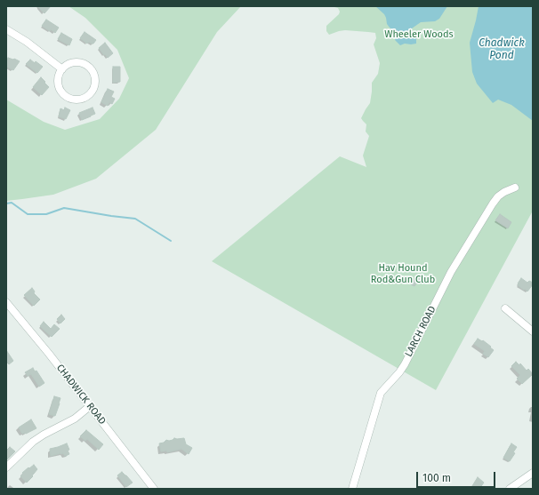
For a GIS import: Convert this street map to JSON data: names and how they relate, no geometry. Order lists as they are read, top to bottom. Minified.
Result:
{"streets":{"street":["LARCH ROAD","CHADWICK ROAD"]},"water":["Chadwick Pond"],"parks":["Wheeler Woods","Hav Hound Rod&Gun Club"],"scale_bar":"100 m"}
